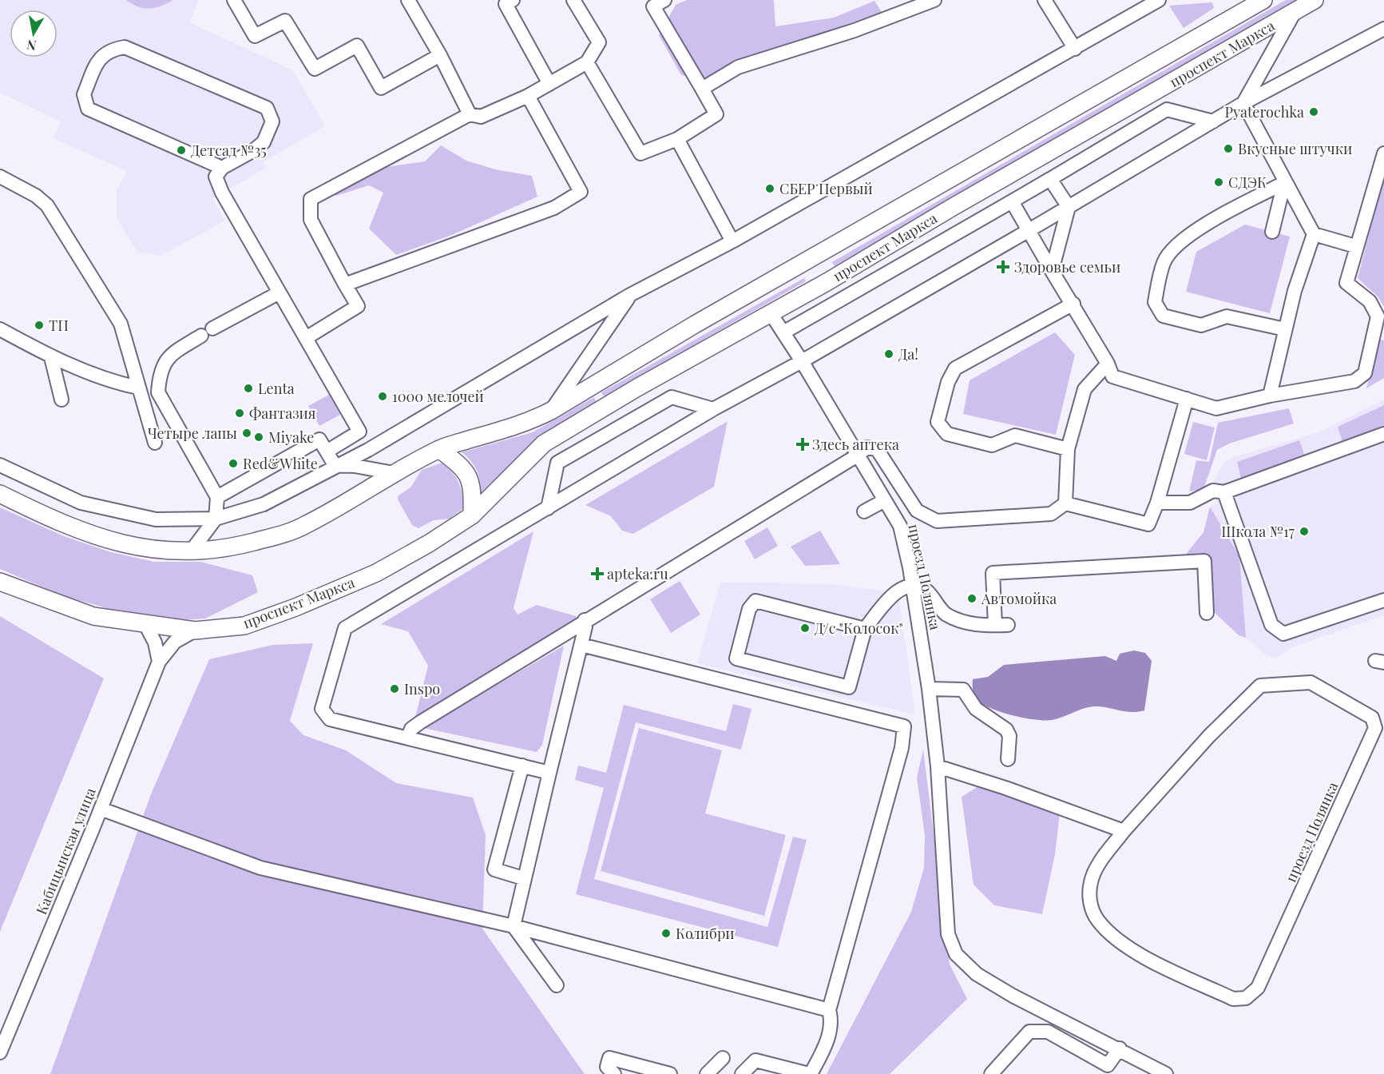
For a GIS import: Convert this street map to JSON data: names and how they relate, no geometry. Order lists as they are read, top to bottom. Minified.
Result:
{"streets":{"main road":["проспект Маркса"],"street":["проезд Полянка","Кабицынская улица"]},"crossings":[["проспект Маркса","проезд Полянка"],["проспект Маркса","Кабицынская улица"]],"places":{"other":["Pyaterochka","Вкусные штучки","Детсад №35","СДЭК","СБЕР Первый","ТП","Да!","Lenta","1000 мелочей","Фантазия","Четыре лапы","Miyake","Red&White","Школа №17","Автомойка","Д/с \"Колосок\"","Inspo","Колибри"],"health":["Здоровье семьи","Здесь аптека","apteka.ru"]},"north":"bottom"}
